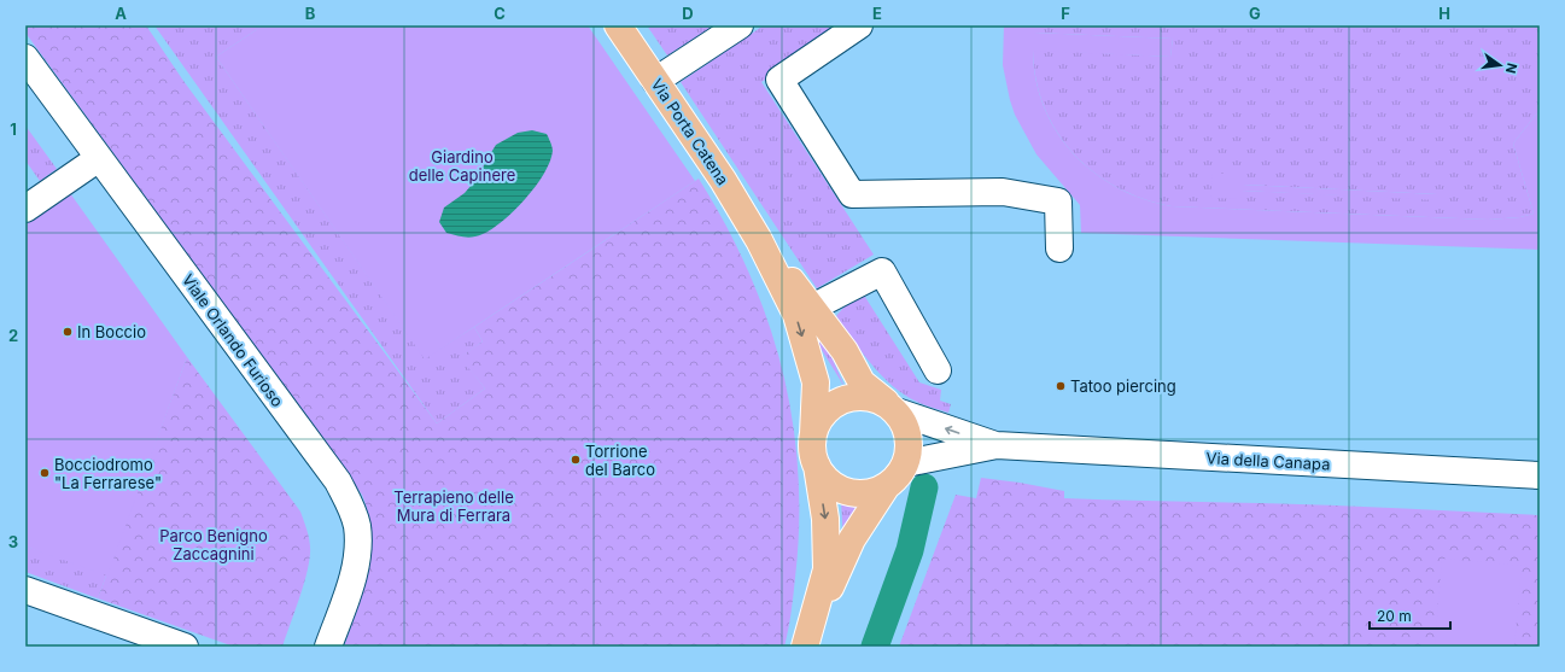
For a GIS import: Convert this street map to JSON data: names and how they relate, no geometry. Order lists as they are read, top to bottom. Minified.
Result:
{"streets":{"main road":["Via Porta Catena"],"street":["Viale Orlando Furioso","Via della Canapa"]},"crossings":[["Via Porta Catena","Via della Canapa"]],"parks":["Giardino delle Capinere","Terrapieno delle Mura di Ferrara","Parco Benigno Zaccagnini"],"places":["In Boccio","Tatoo piercing","Torrione del Barco","Bocciodromo \"La Ferrarese\""],"scale_bar":"20 m","north":"right","grid":{"columns":["A","B","C","D","E","F","G","H"],"rows":["1","2","3"]}}
